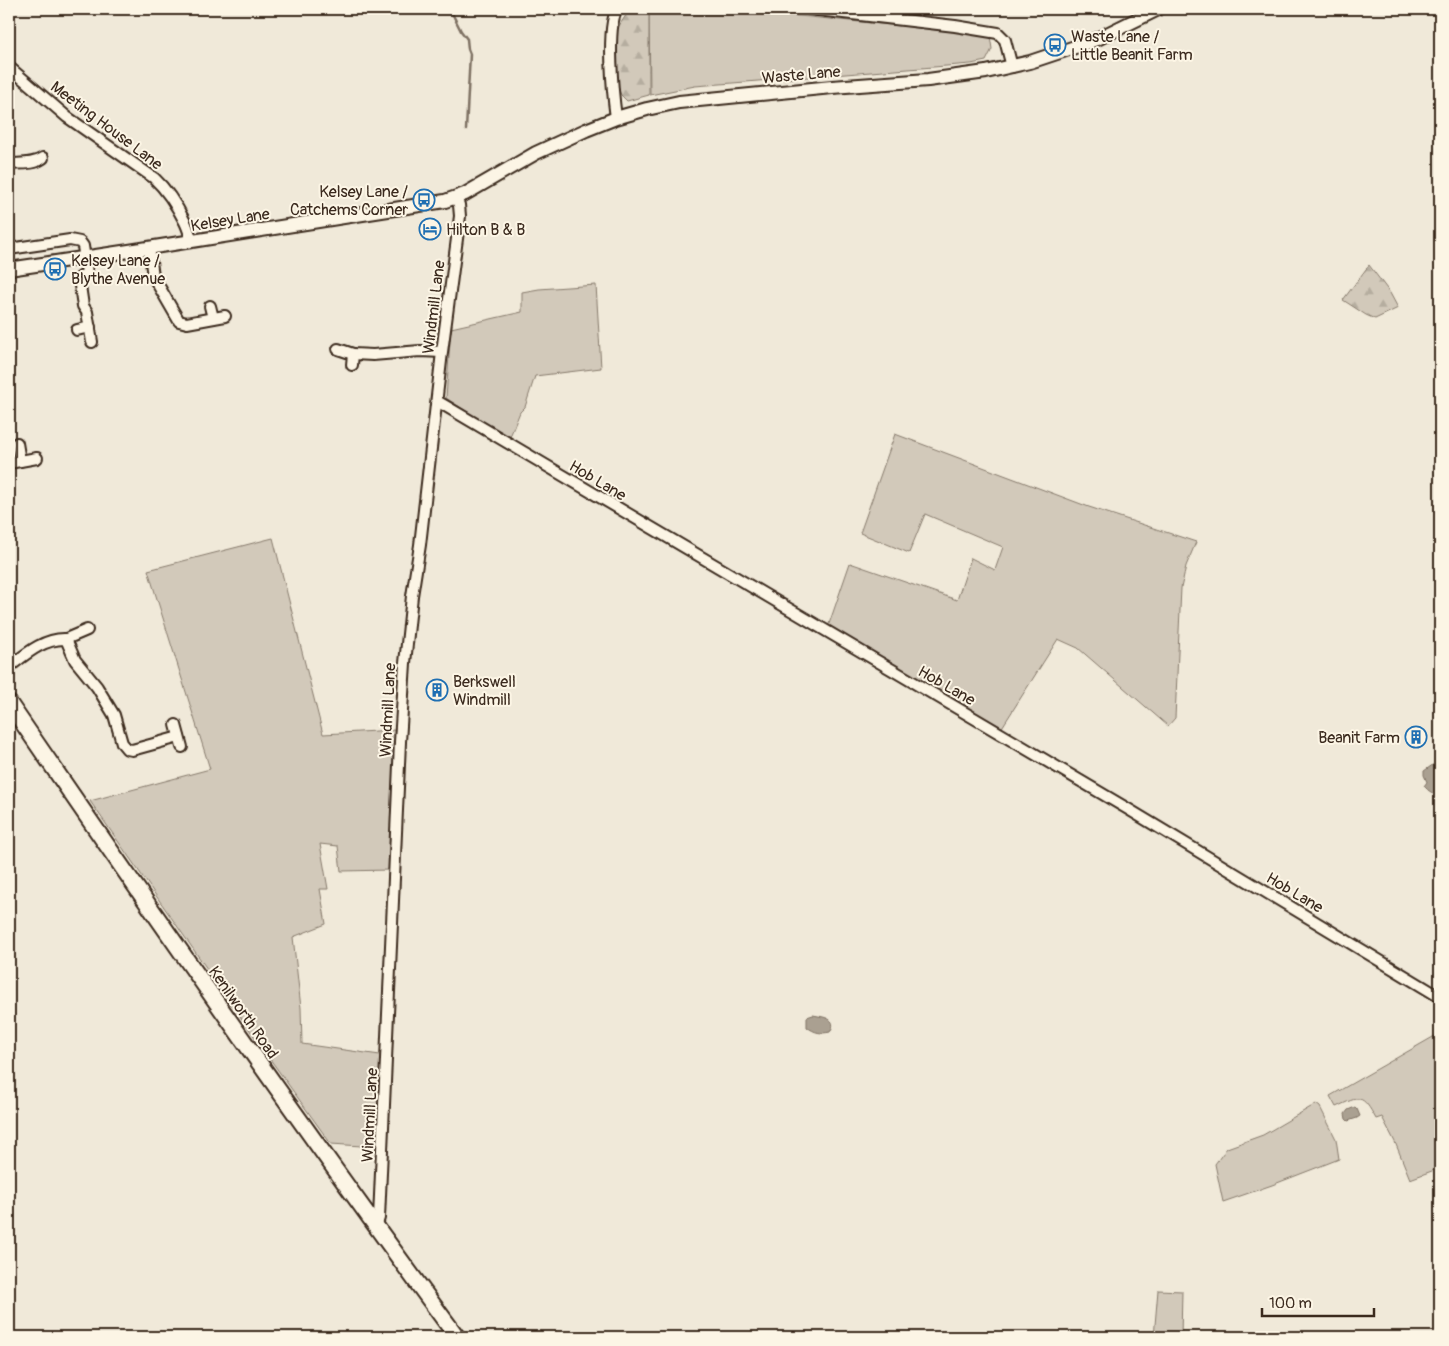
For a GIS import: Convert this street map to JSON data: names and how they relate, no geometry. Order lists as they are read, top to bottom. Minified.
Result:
{"streets":{"highway":["Kenilworth Road"],"main road":["Waste Lane","Kelsey Lane"],"street":["Meeting House Lane","Windmill Lane","Hob Lane"]},"crossings":[["Waste Lane","Kelsey Lane"],["Waste Lane","Windmill Lane"],["Meeting House Lane","Kelsey Lane"],["Kelsey Lane","Windmill Lane"],["Windmill Lane","Hob Lane"],["Windmill Lane","Kenilworth Road"]],"places":{"bus stop":["Waste Lane / Little Beanit Farm","Kelsey Lane / Catchems Corner","Kelsey Lane / Blythe Avenue"],"hotel":["Hilton B & B"],"building":["Berkswell Windmill","Beanit Farm"]},"scale_bar":"100 m"}
